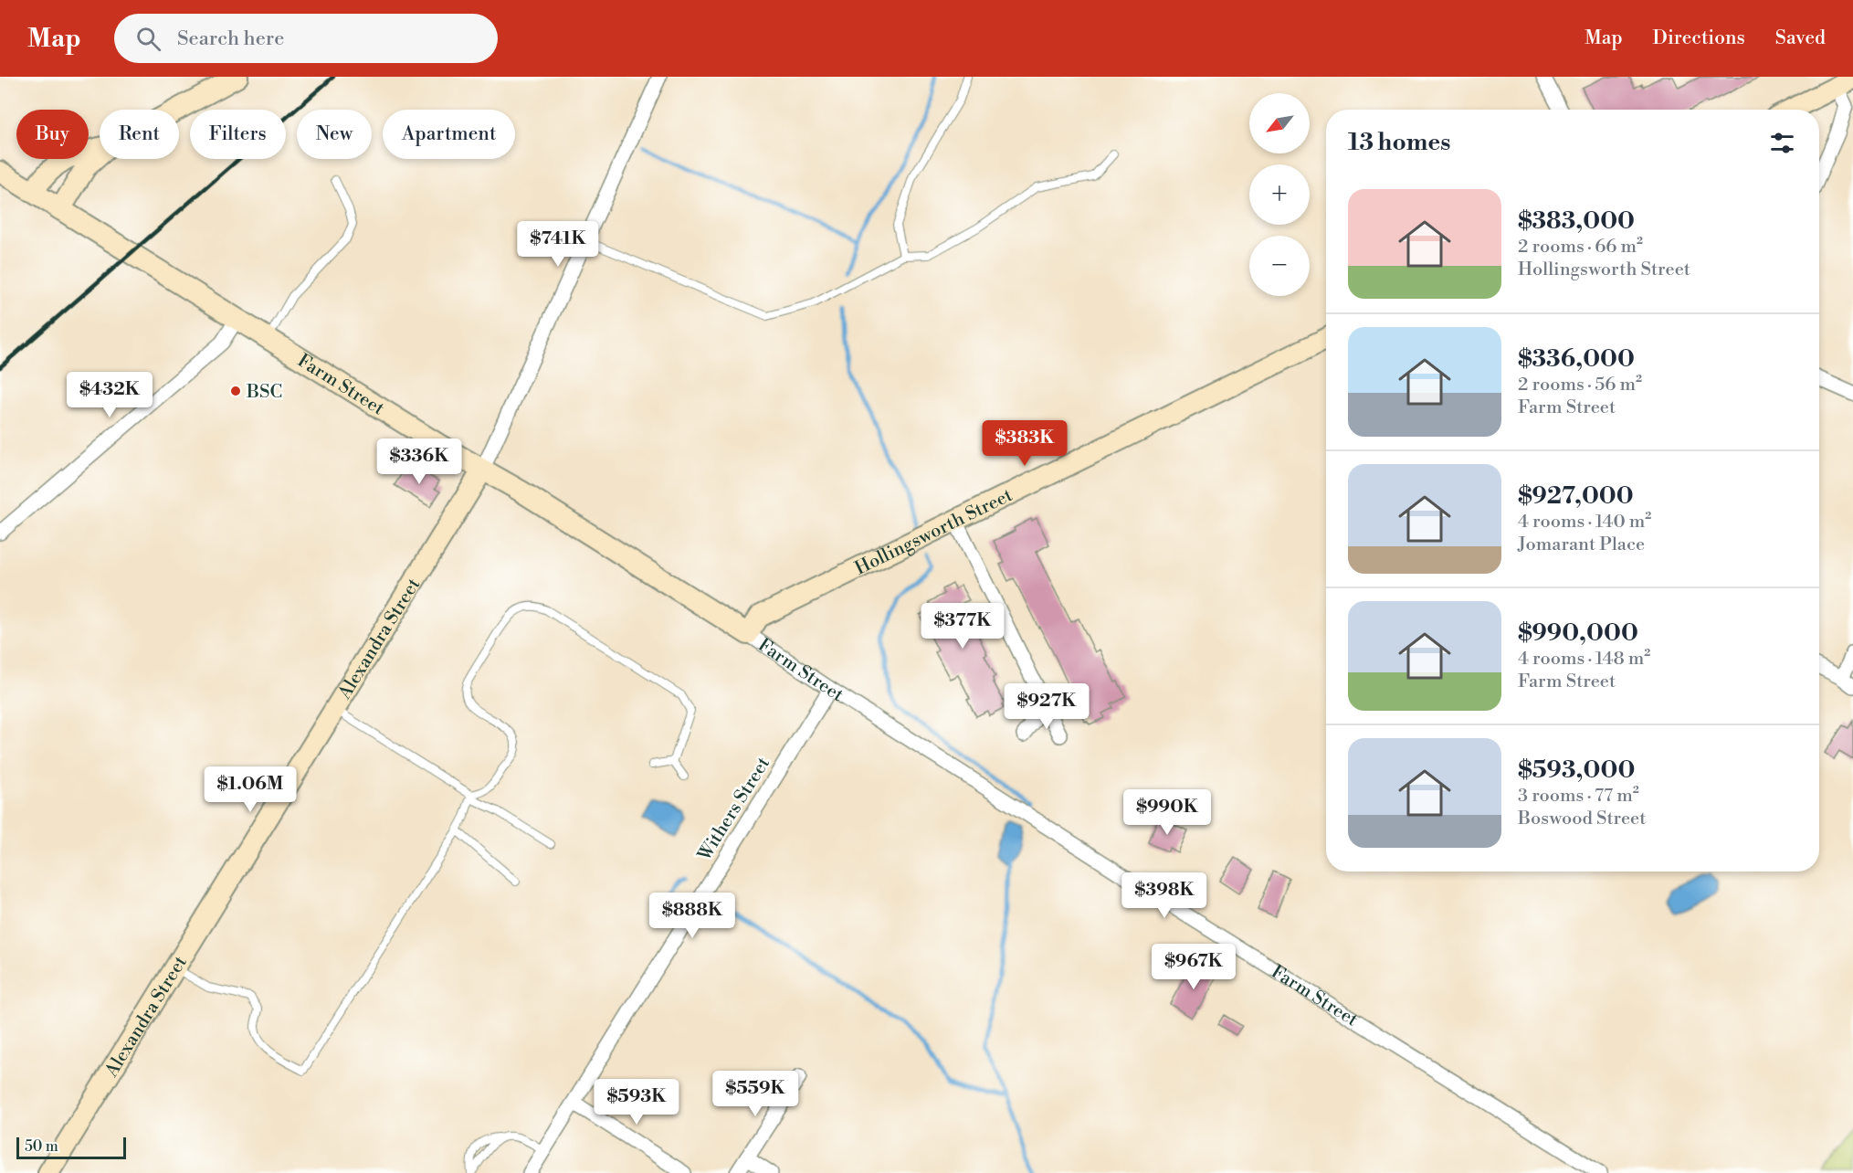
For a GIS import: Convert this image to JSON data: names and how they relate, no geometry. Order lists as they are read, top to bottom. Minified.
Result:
{"streets":{"street":["Farm Street","Hollingsworth Street","Alexandra Street","Withers Street"]},"crossings":[["Farm Street","Hollingsworth Street"],["Farm Street","Alexandra Street"],["Farm Street","Withers Street"]],"places":["BSC"],"scale_bar":"50 m","north":"bottom left","page":{"header":"Map","search":"Search here","nav":["Map","Directions","Saved"],"map_buttons":["+","−"],"chip":["Buy","Rent","Filters","New","Apartment"],"heading":"13 homes","list":[{"name":"$383,000","note":"2 rooms · 66 m² · Hollingsworth Street"},{"name":"$336,000","note":"2 rooms · 56 m² · Farm Street"},{"name":"$927,000","note":"4 rooms · 140 m² · Jomarant Place"},{"name":"$990,000","note":"4 rooms · 148 m² · Farm Street"},{"name":"$593,000","note":"3 rooms · 77 m² · Boswood Street"}],"price":["$741K","$432K","$383K","$336K","$377K","$927K","$1.06M","$990K","$398K","$888K","$967K","$559K","$593K"],"scale":"50 m"}}
